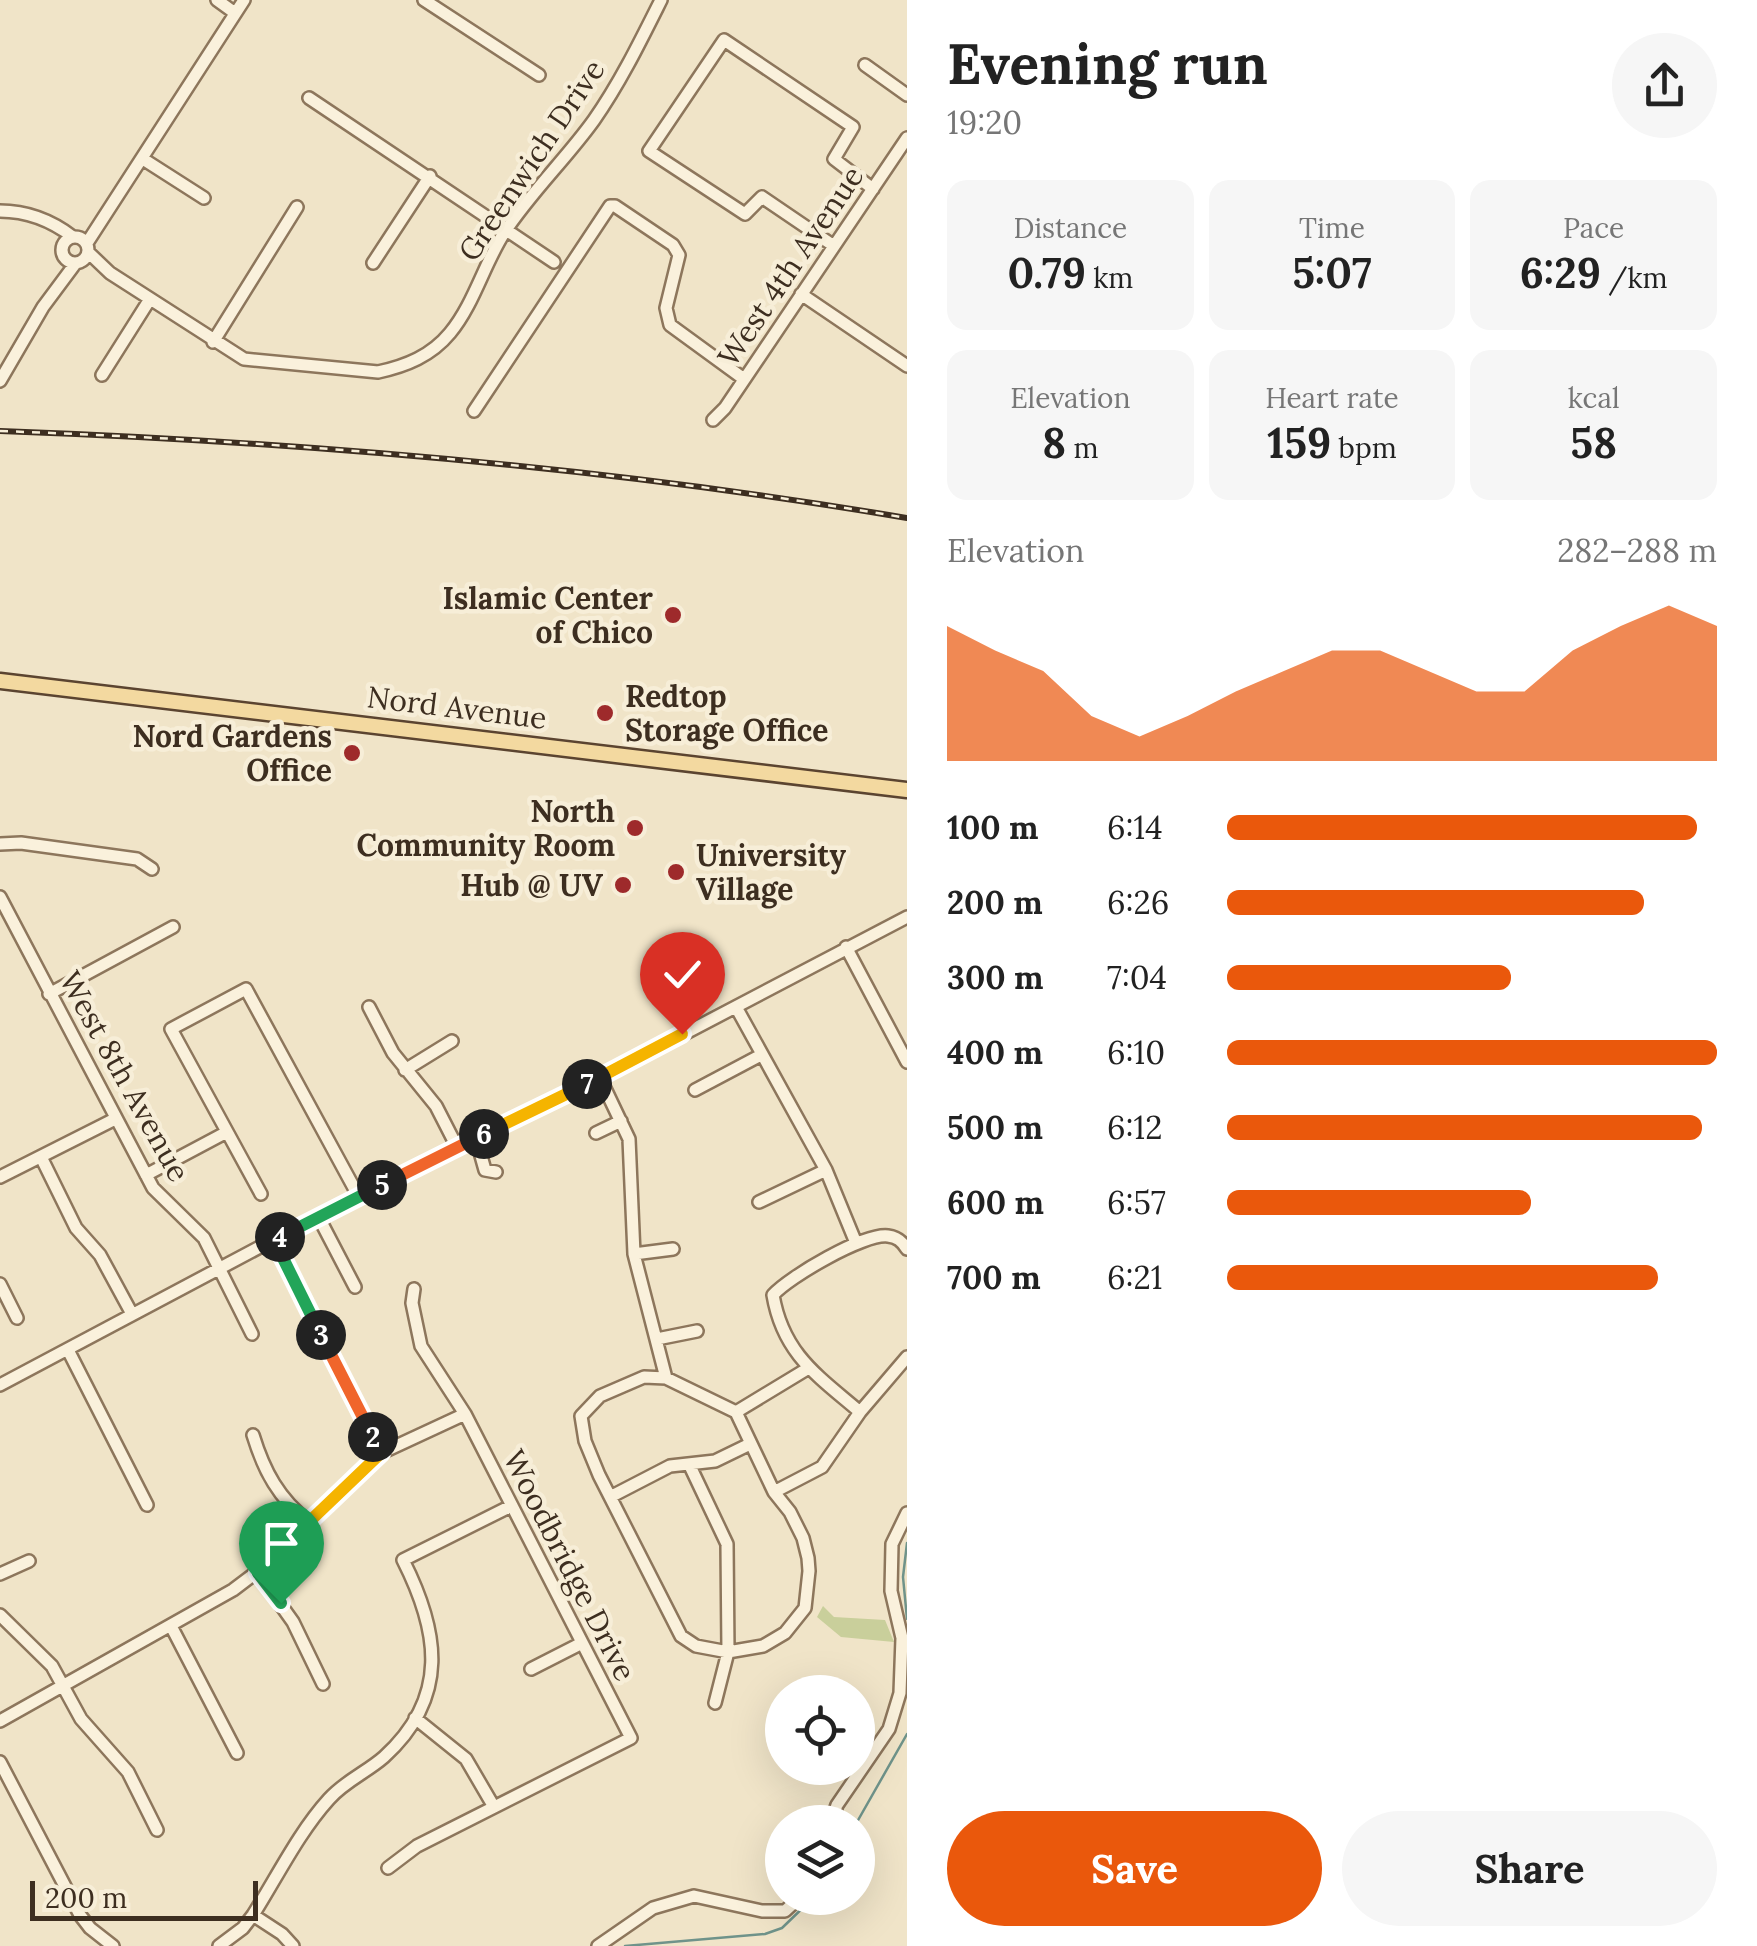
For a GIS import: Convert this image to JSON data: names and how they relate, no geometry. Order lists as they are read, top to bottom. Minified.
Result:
{"streets":{"main road":["Nord Avenue"],"street":["Greenwich Drive","West 4th Avenue","West 8th Avenue","Woodbridge Drive"]},"places":["Islamic Center of Chico","Redtop Storage Office","Nord Gardens Office","North Community Room","University Village","Hub @ UV"],"scale_bar":"200 m","page":{"heading":["Evening run","19:20"],"stats":[["Distance","0.79 km"],["Time","5:07"],["Pace","6:29 /km"],["Elevation","8 m"],["Heart rate","159 bpm"],["kcal","58"]],"chart":["Elevation","282–288 m"],"list":[{"name":"100 m","note":"6:14"},{"name":"200 m","note":"6:26"},{"name":"300 m","note":"7:04"},{"name":"400 m","note":"6:10"},{"name":"500 m","note":"6:12"},{"name":"600 m","note":"6:57"},{"name":"700 m","note":"6:21"}],"pins":["7","6","5","4","3","2"],"buttons":["Save","Share"],"scale":"200 m"}}
